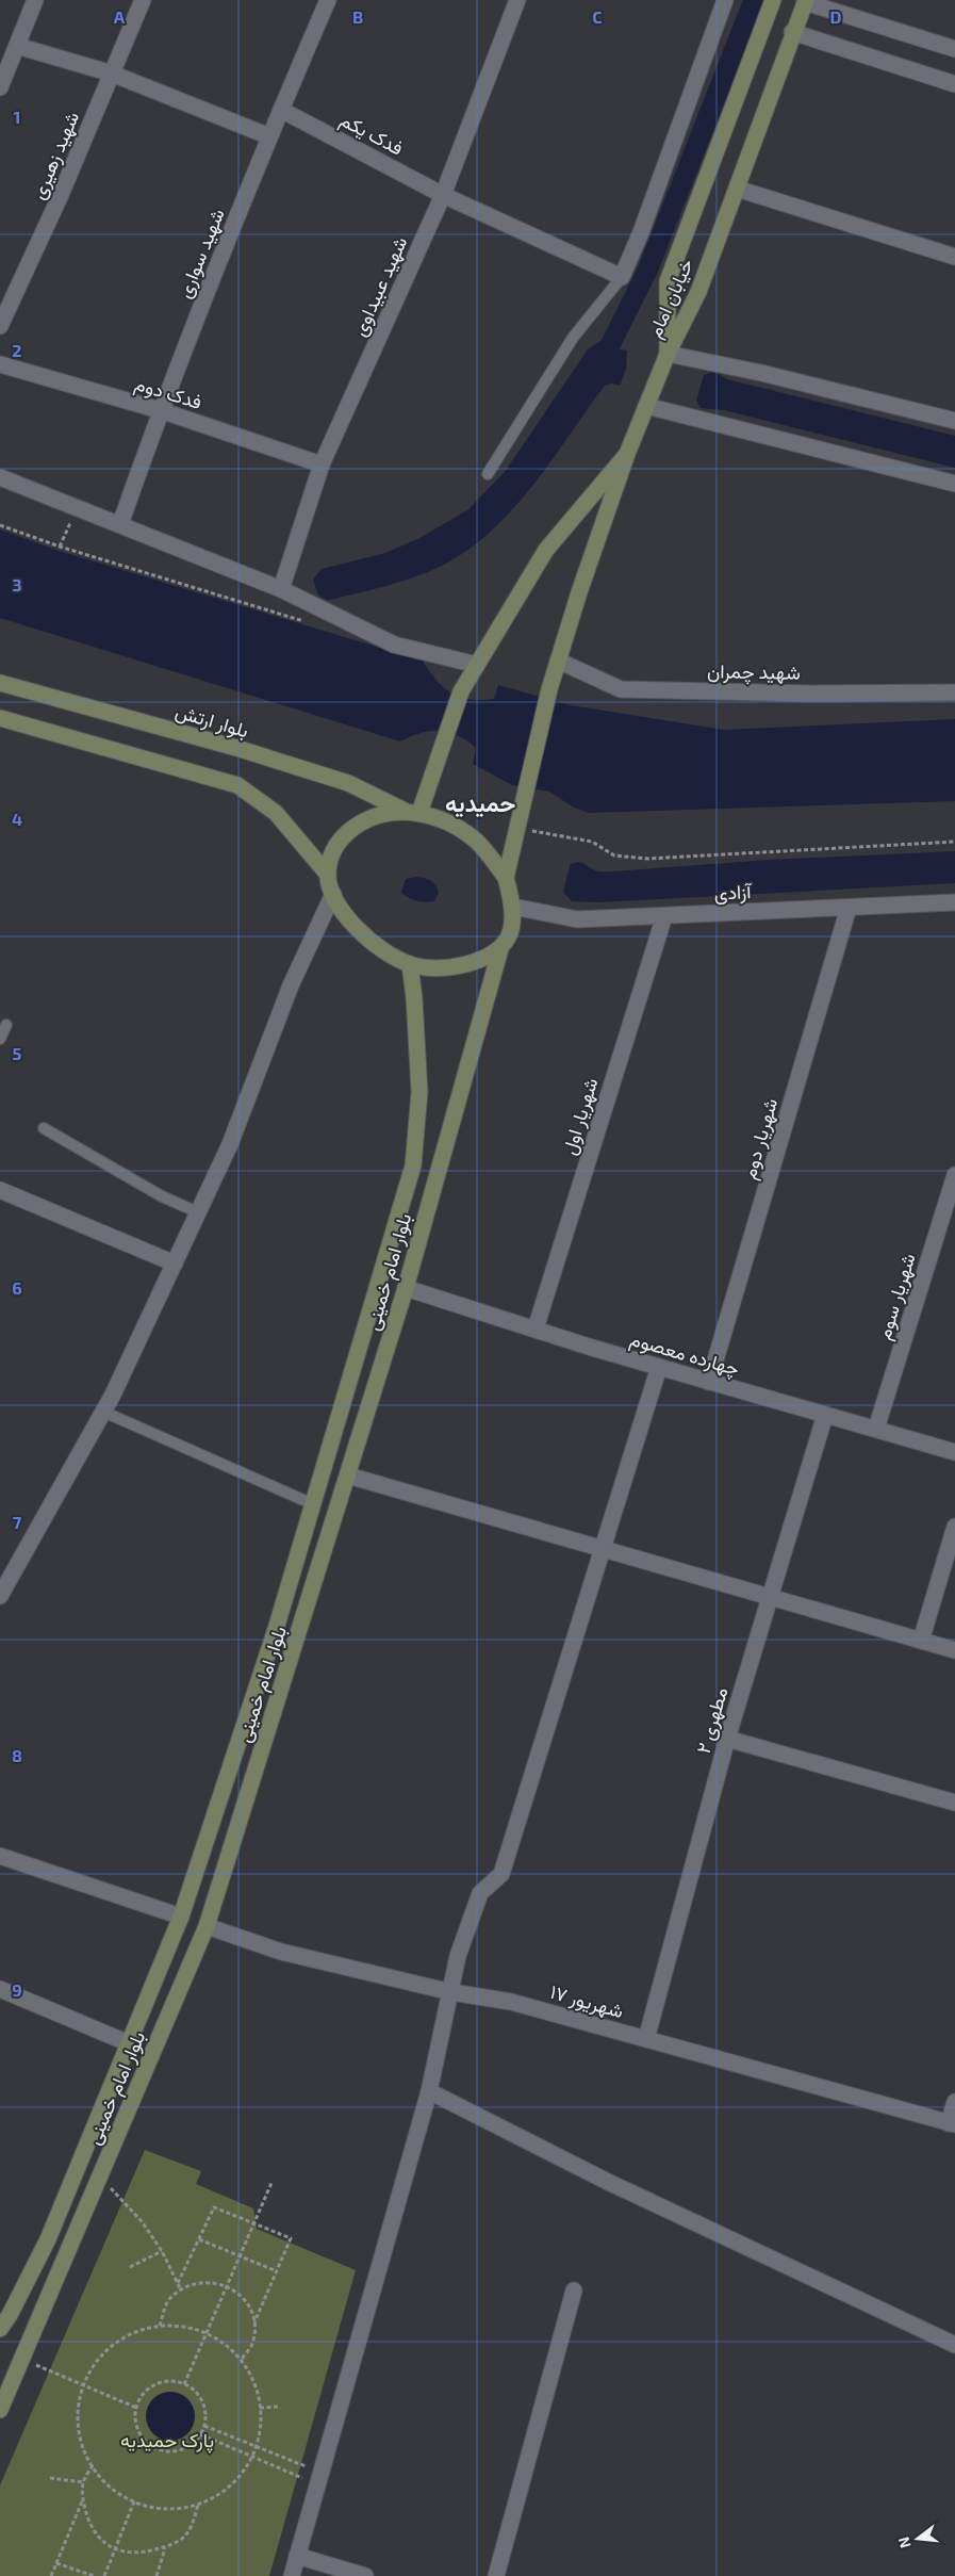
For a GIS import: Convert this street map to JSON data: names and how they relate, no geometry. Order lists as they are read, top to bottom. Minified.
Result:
{"streets":{"main road":["خیابان امام","بلوار ارتش","بلوار امام خمینی"],"street":["فدک یکم","شهید زهیری","شهید سواری","شهید عبیداوی","فدک دوم","شهید چمران","آزادی","شهریار اول","شهریار دوم","شهریار سوم","چهارده معصوم","مطهری ۲","۱۷ شهریور"]},"crossings":[["فدک یکم","شهید سواری"],["فدک یکم","شهید عبیداوی"],["شهید سواری","فدک دوم"],["شهید عبیداوی","فدک دوم"],["بلوار ارتش","آزادی"],["بلوار ارتش","بلوار امام خمینی"],["آزادی","شهریار اول"],["آزادی","شهریار دوم"],["آزادی","بلوار امام خمینی"],["شهریار اول","چهارده معصوم"],["شهریار دوم","چهارده معصوم"],["بلوار امام خمینی","چهارده معصوم"],["بلوار امام خمینی","۱۷ شهریور"],["شهریار سوم","چهارده معصوم"],["چهارده معصوم","مطهری ۲"],["مطهری ۲","۱۷ شهریور"]],"districts":["حمیدیه"],"parks":["پارک حمیدیه"],"north":"left","grid":{"columns":["A","B","C","D"],"rows":["1","2","3","4","5","6","7","8","9"]}}
